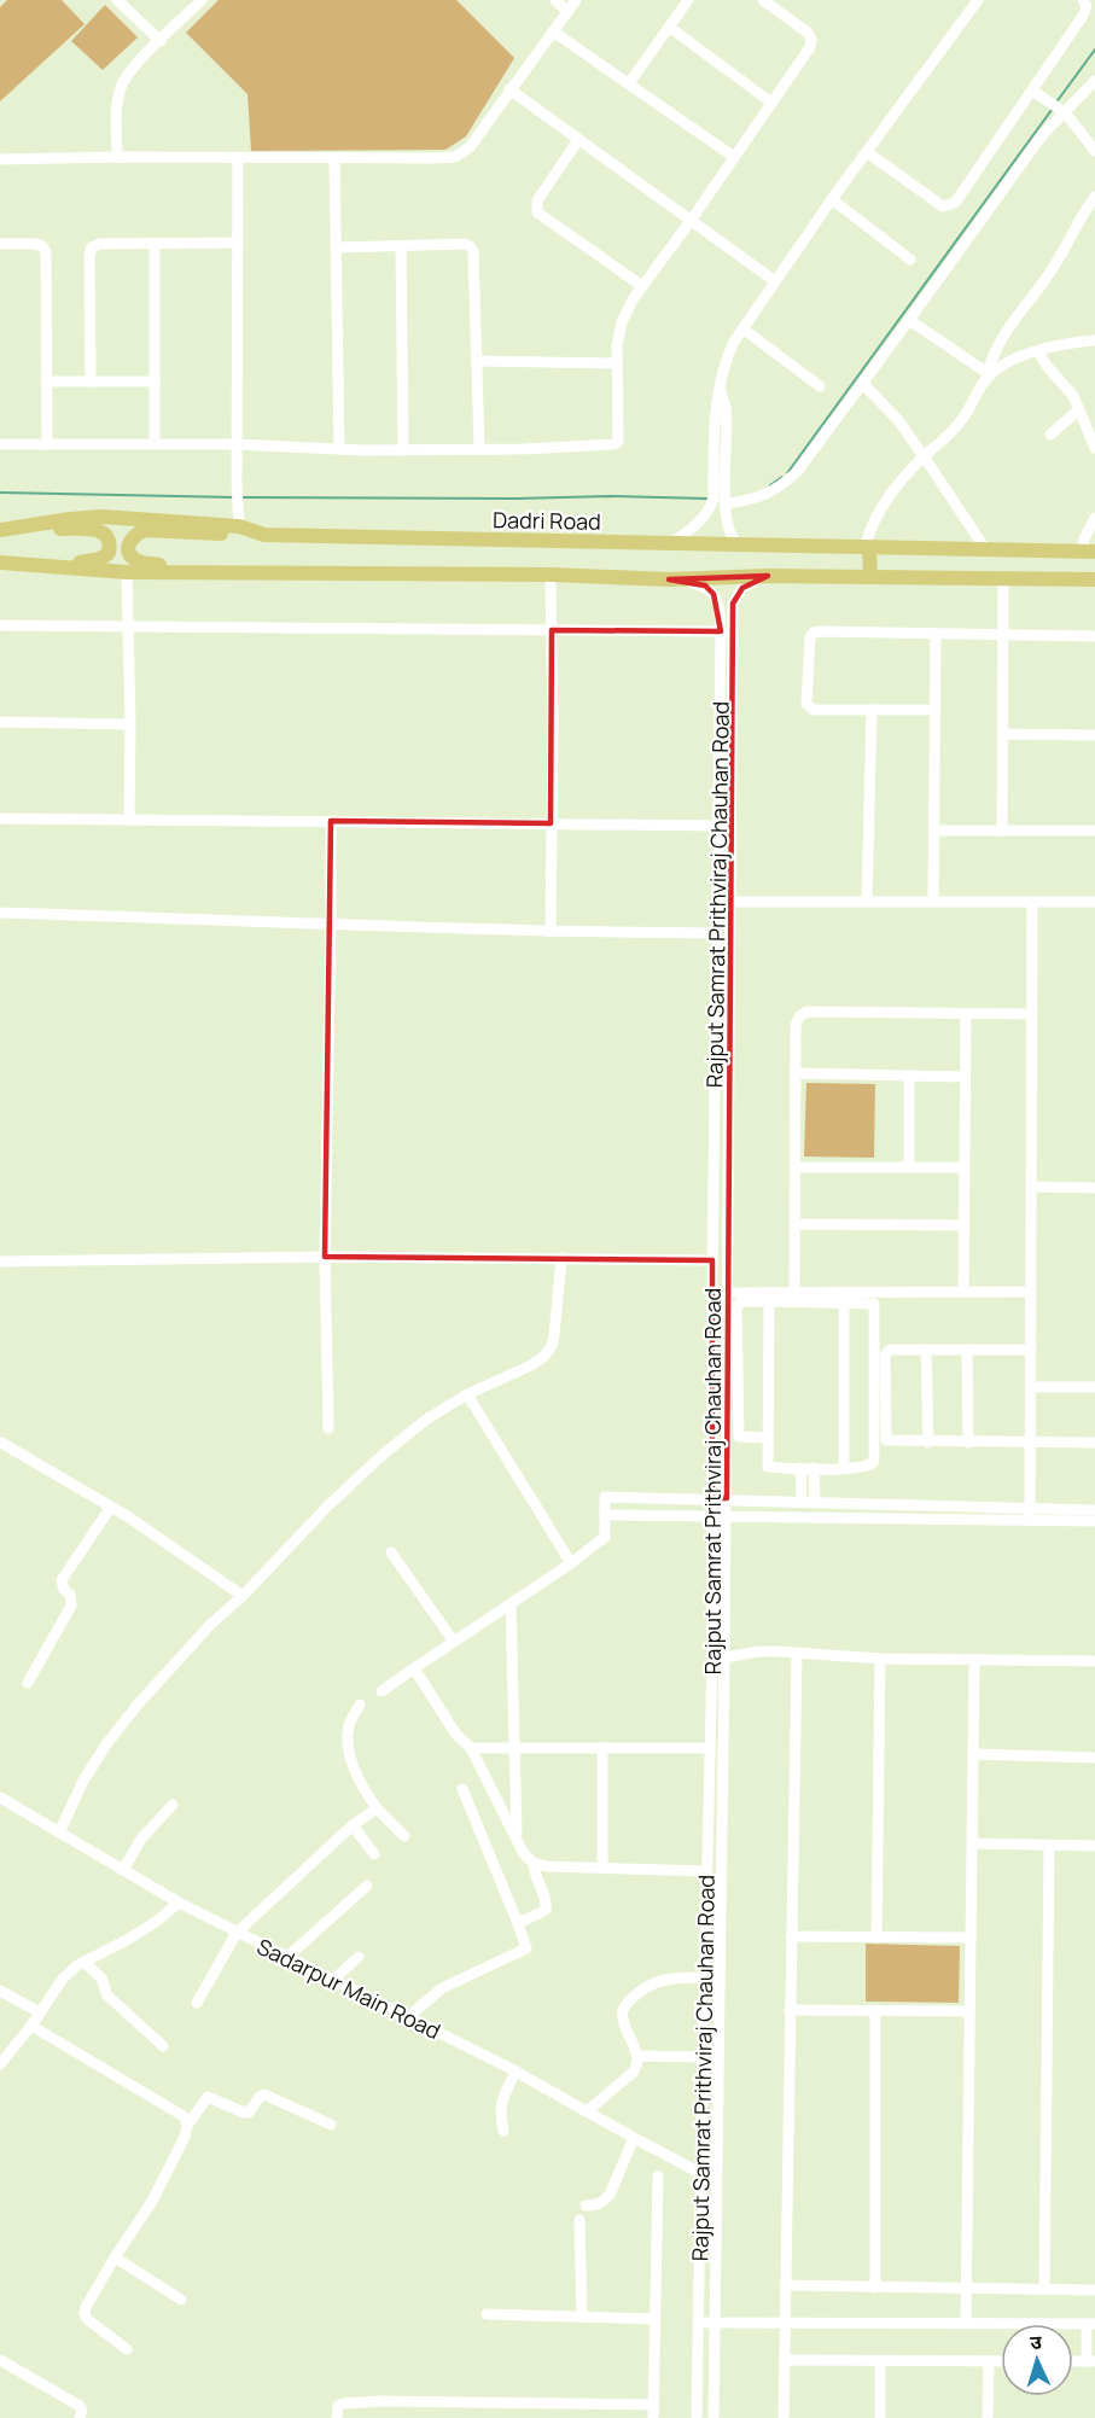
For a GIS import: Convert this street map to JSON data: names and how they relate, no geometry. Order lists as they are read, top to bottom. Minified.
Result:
{"streets":{"main road":["Dadri Road"],"street":["Rajput Samrat Prithviraj Chauhan Road","Sadarpur Main Road"]},"crossings":[["Rajput Samrat Prithviraj Chauhan Road","Sadarpur Main Road"]],"north":"top"}
